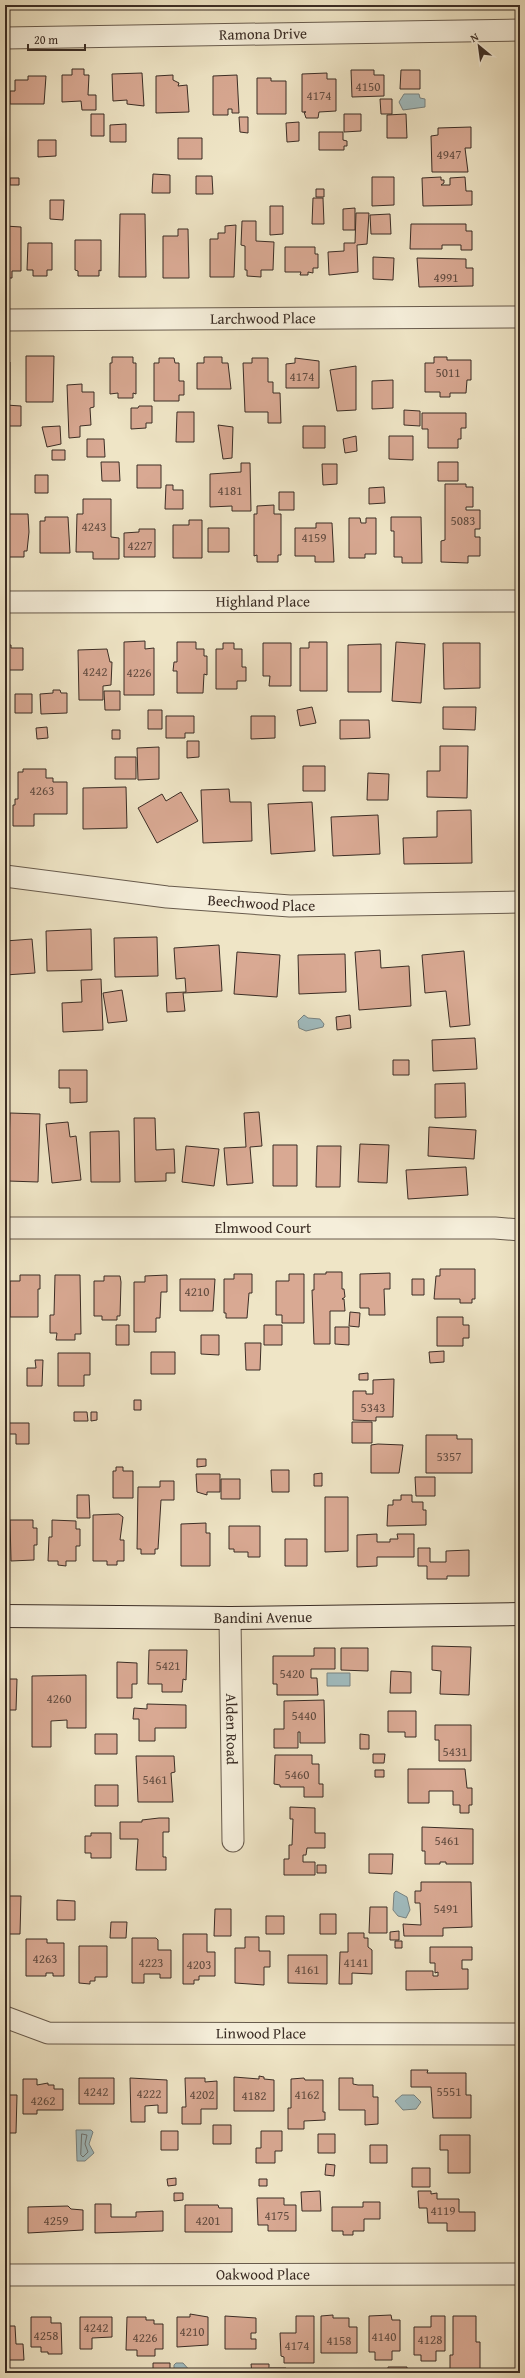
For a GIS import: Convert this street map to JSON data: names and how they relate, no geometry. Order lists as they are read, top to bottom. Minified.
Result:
{"streets":{"street":["Ramona Drive","Larchwood Place","Highland Place","Beechwood Place","Elmwood Court","Bandini Avenue","Alden Road","Linwood Place","Oakwood Place"]},"crossings":[["Bandini Avenue","Alden Road"]],"house_numbers":["4150","4174","4947","4991","5011","4174","4181","5083","4243","4159","4227","4242","4226","4263","4210","5343","5357","5421","5420","4260","5440","5431","5460","5461","5461","5491","4263","4223","4141","4203","4161","4242","5551","4222","4202","4162","4182","4262","4119","4175","4259","4201","4242","4210","4258","4140","4226","4128","4158","4174"],"scale_bar":"20 m","north":"top left"}
